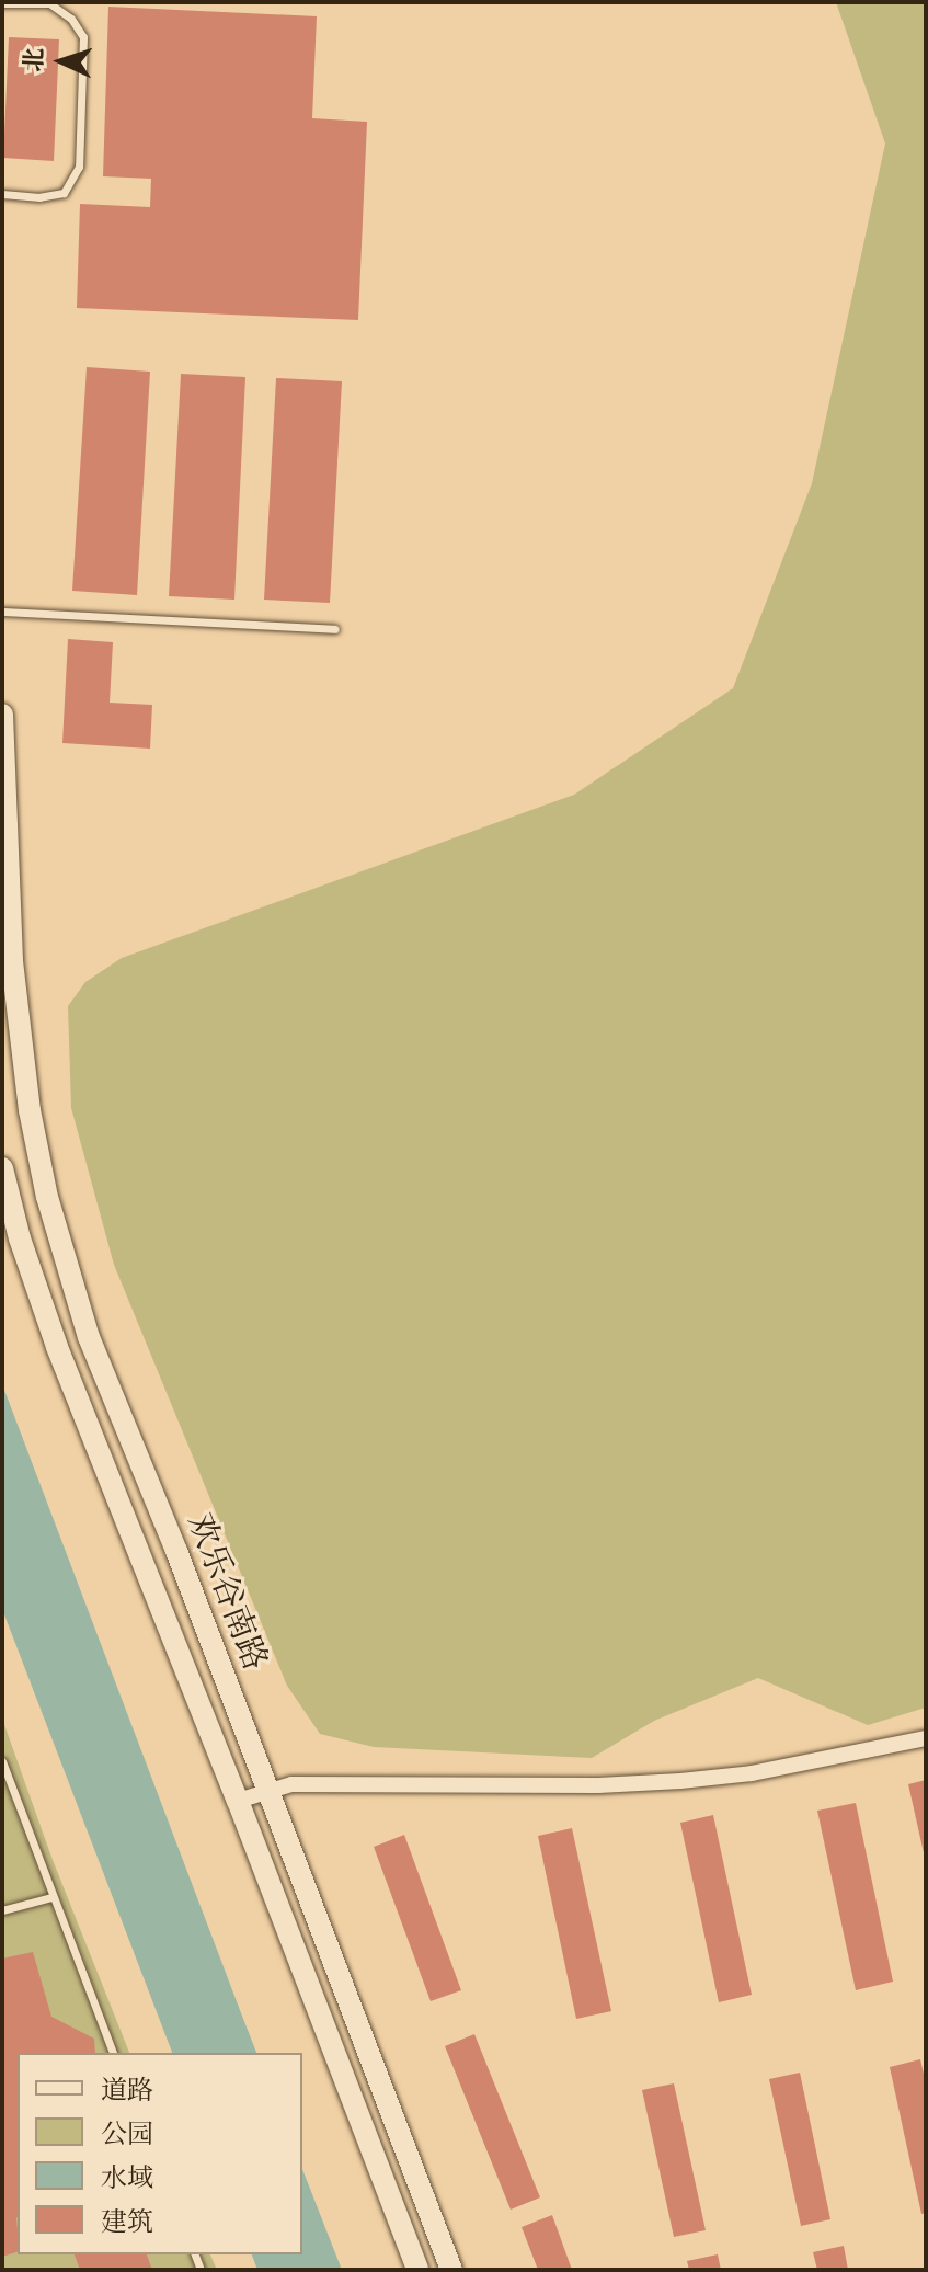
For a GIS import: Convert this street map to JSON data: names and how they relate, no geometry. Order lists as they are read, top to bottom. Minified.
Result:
{"streets":{"street":["欢乐谷南路"]},"legend":["道路","公园","水域","建筑"],"north":"left"}
